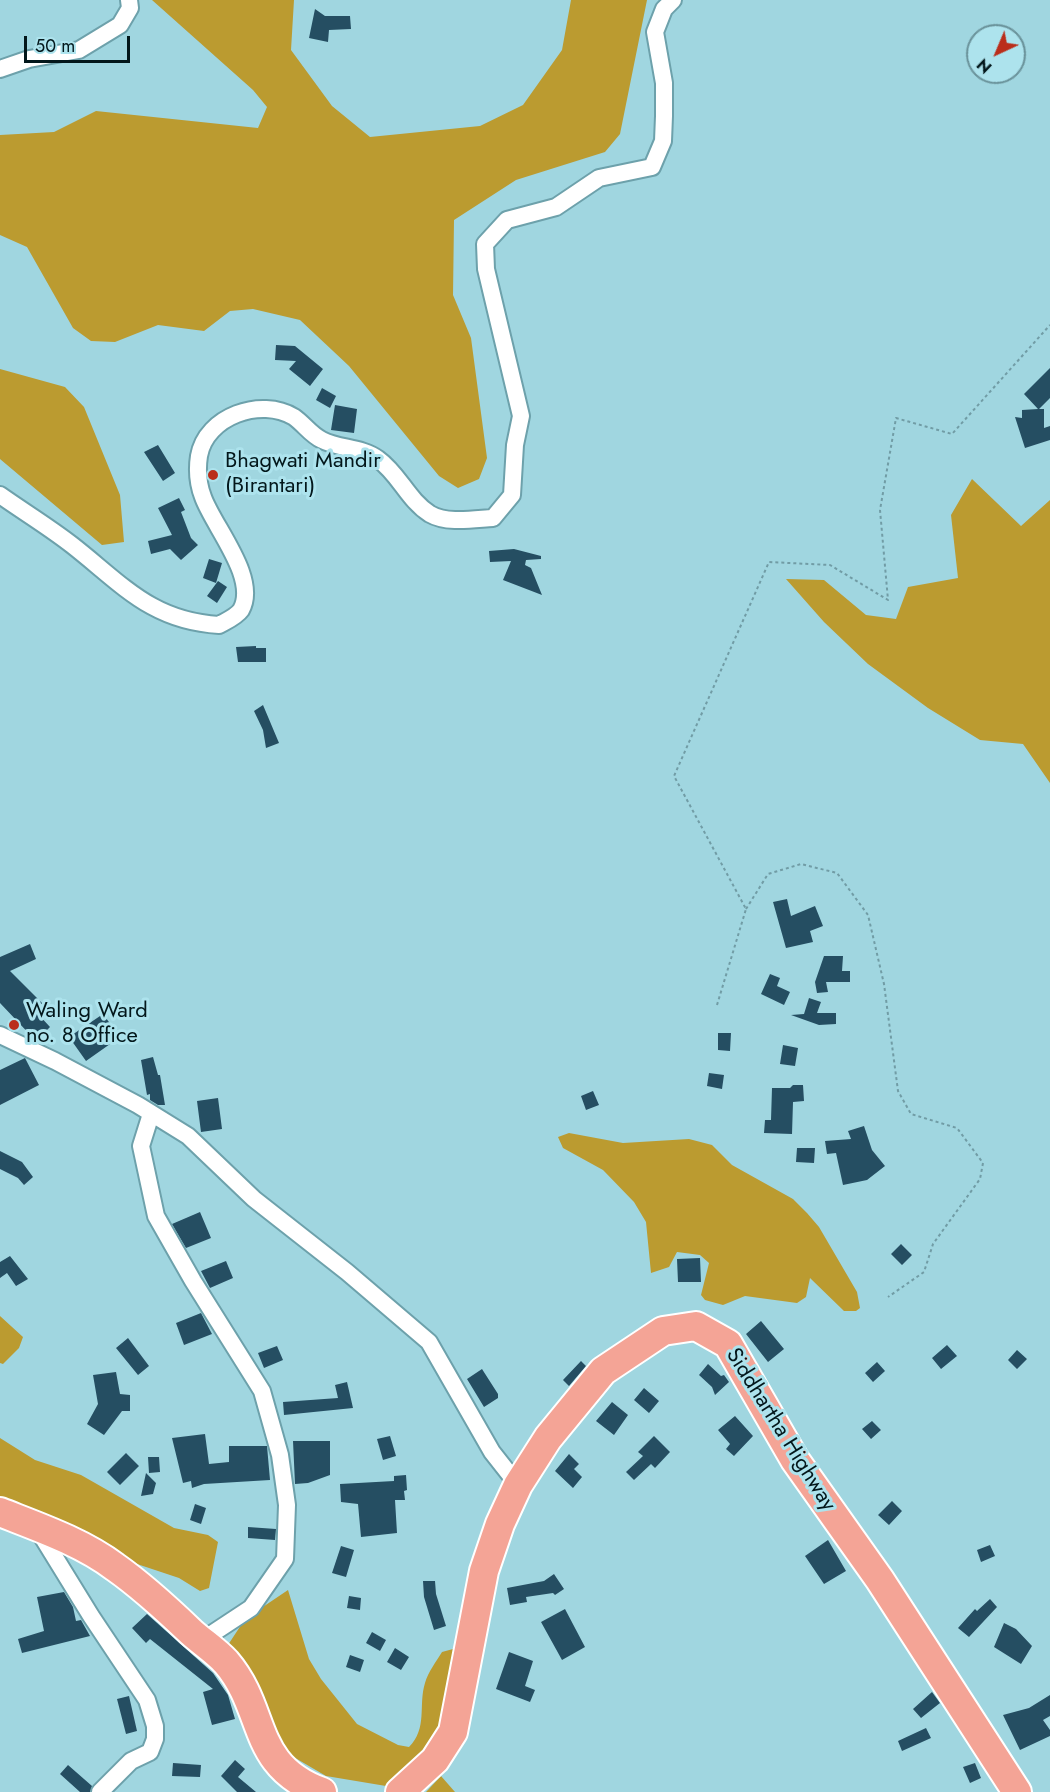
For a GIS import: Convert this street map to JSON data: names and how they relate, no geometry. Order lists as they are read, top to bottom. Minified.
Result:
{"streets":{"highway":["Siddhartha Highway"]},"places":["Bhagwati Mandir (Birantari)","Waling Ward no. 8 Office"],"scale_bar":"50 m","north":"bottom left"}
